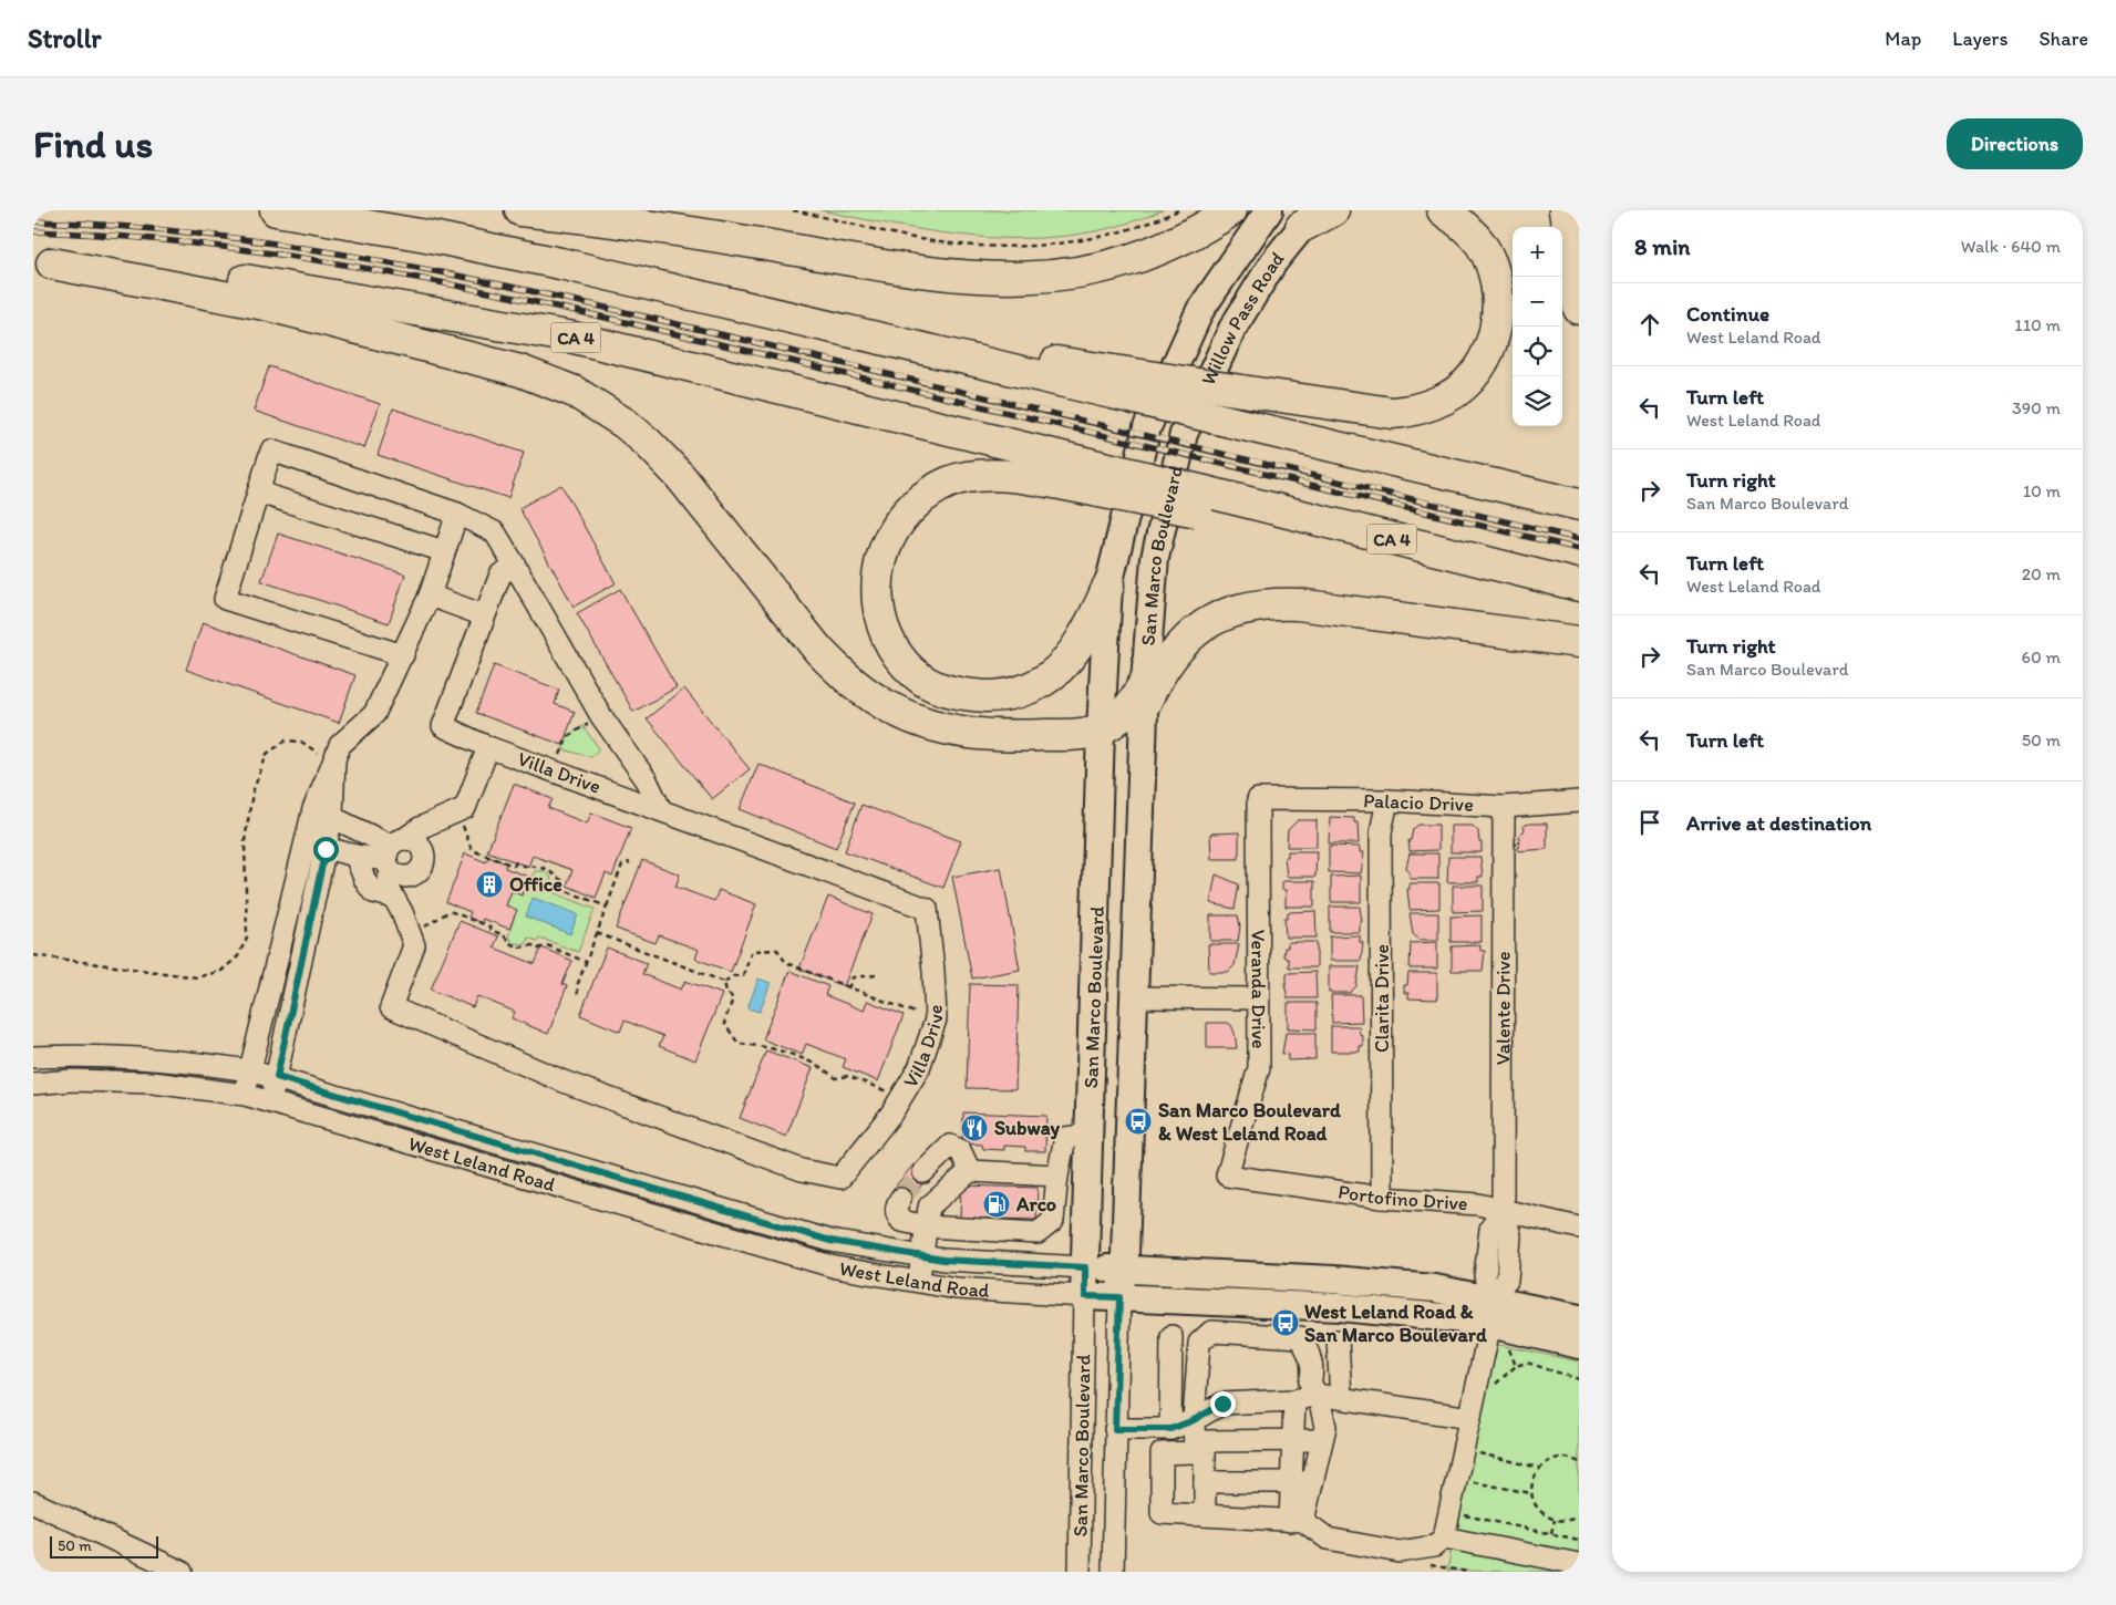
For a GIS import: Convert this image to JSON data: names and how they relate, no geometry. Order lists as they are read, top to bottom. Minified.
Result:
{"streets":{"highway":["CA 4"],"main road":["Willow Pass Road","San Marco Boulevard","West Leland Road"],"street":["Villa Drive","Palacio Drive","Veranda Drive","Clarita Drive","Valente Drive","Portofino Drive"]},"crossings":[["Willow Pass Road","San Marco Boulevard"],["San Marco Boulevard","West Leland Road"],["Palacio Drive","Veranda Drive"],["Palacio Drive","Clarita Drive"],["Palacio Drive","Valente Drive"],["Veranda Drive","Portofino Drive"],["Clarita Drive","Portofino Drive"],["Valente Drive","West Leland Road"],["Valente Drive","Portofino Drive"]],"places":{"building":["Office"],"bus stop":["San Marco Boulevard & West Leland Road","West Leland Road & San Marco Boulevard"],"restaurant":["Subway"],"fuel station":["Arco"]},"scale_bar":"50 m","page":{"header":"Strollr","nav":["Map","Layers","Share"],"buttons":"Directions","title":"Find us","heading":["8 min","Walk · 640 m"],"map_buttons":["+","−"],"list":[["Continue","West Leland Road","110 m"],["Turn left","West Leland Road","390 m"],["Turn right","San Marco Boulevard","10 m"],["Turn left","West Leland Road","20 m"],["Turn right","San Marco Boulevard","60 m"],["Turn left","50 m"],"Arrive at destination"],"scale":"50 m"}}
